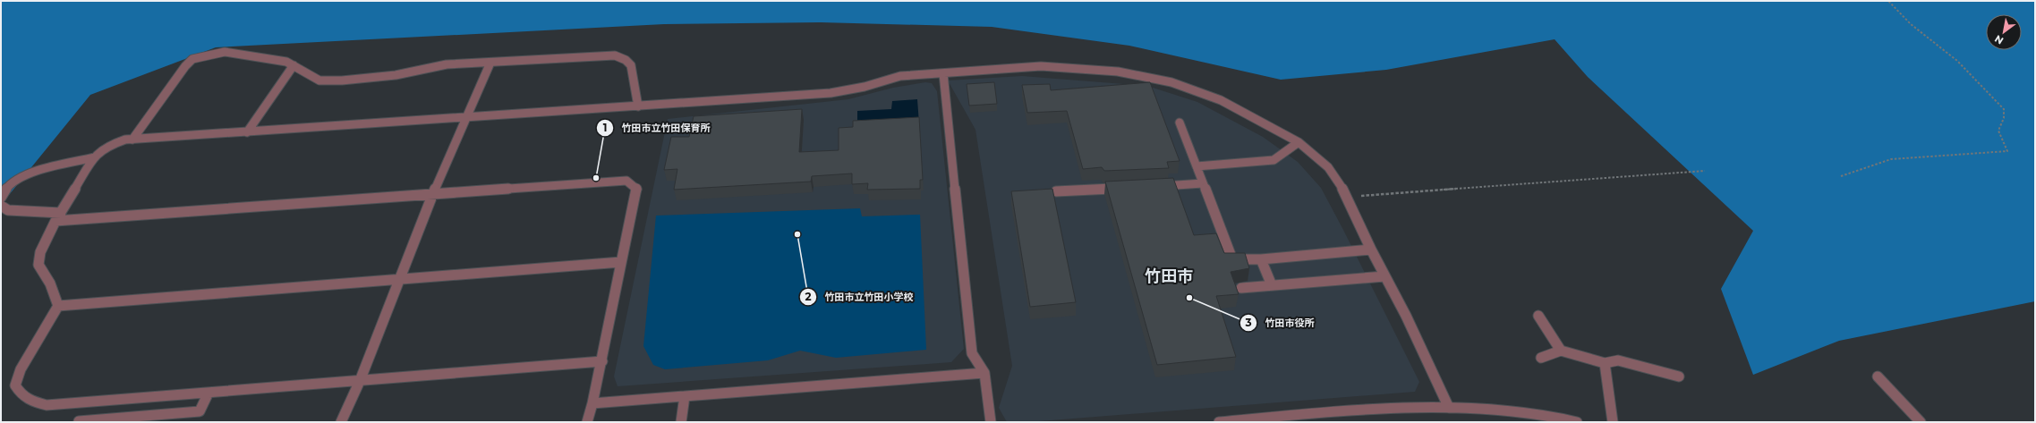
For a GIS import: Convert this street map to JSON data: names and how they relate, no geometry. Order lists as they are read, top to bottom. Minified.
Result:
{"districts":["竹田市"],"places":["竹田市立竹田保育所","竹田市立竹田小学校","竹田市役所"],"north":"bottom left"}
